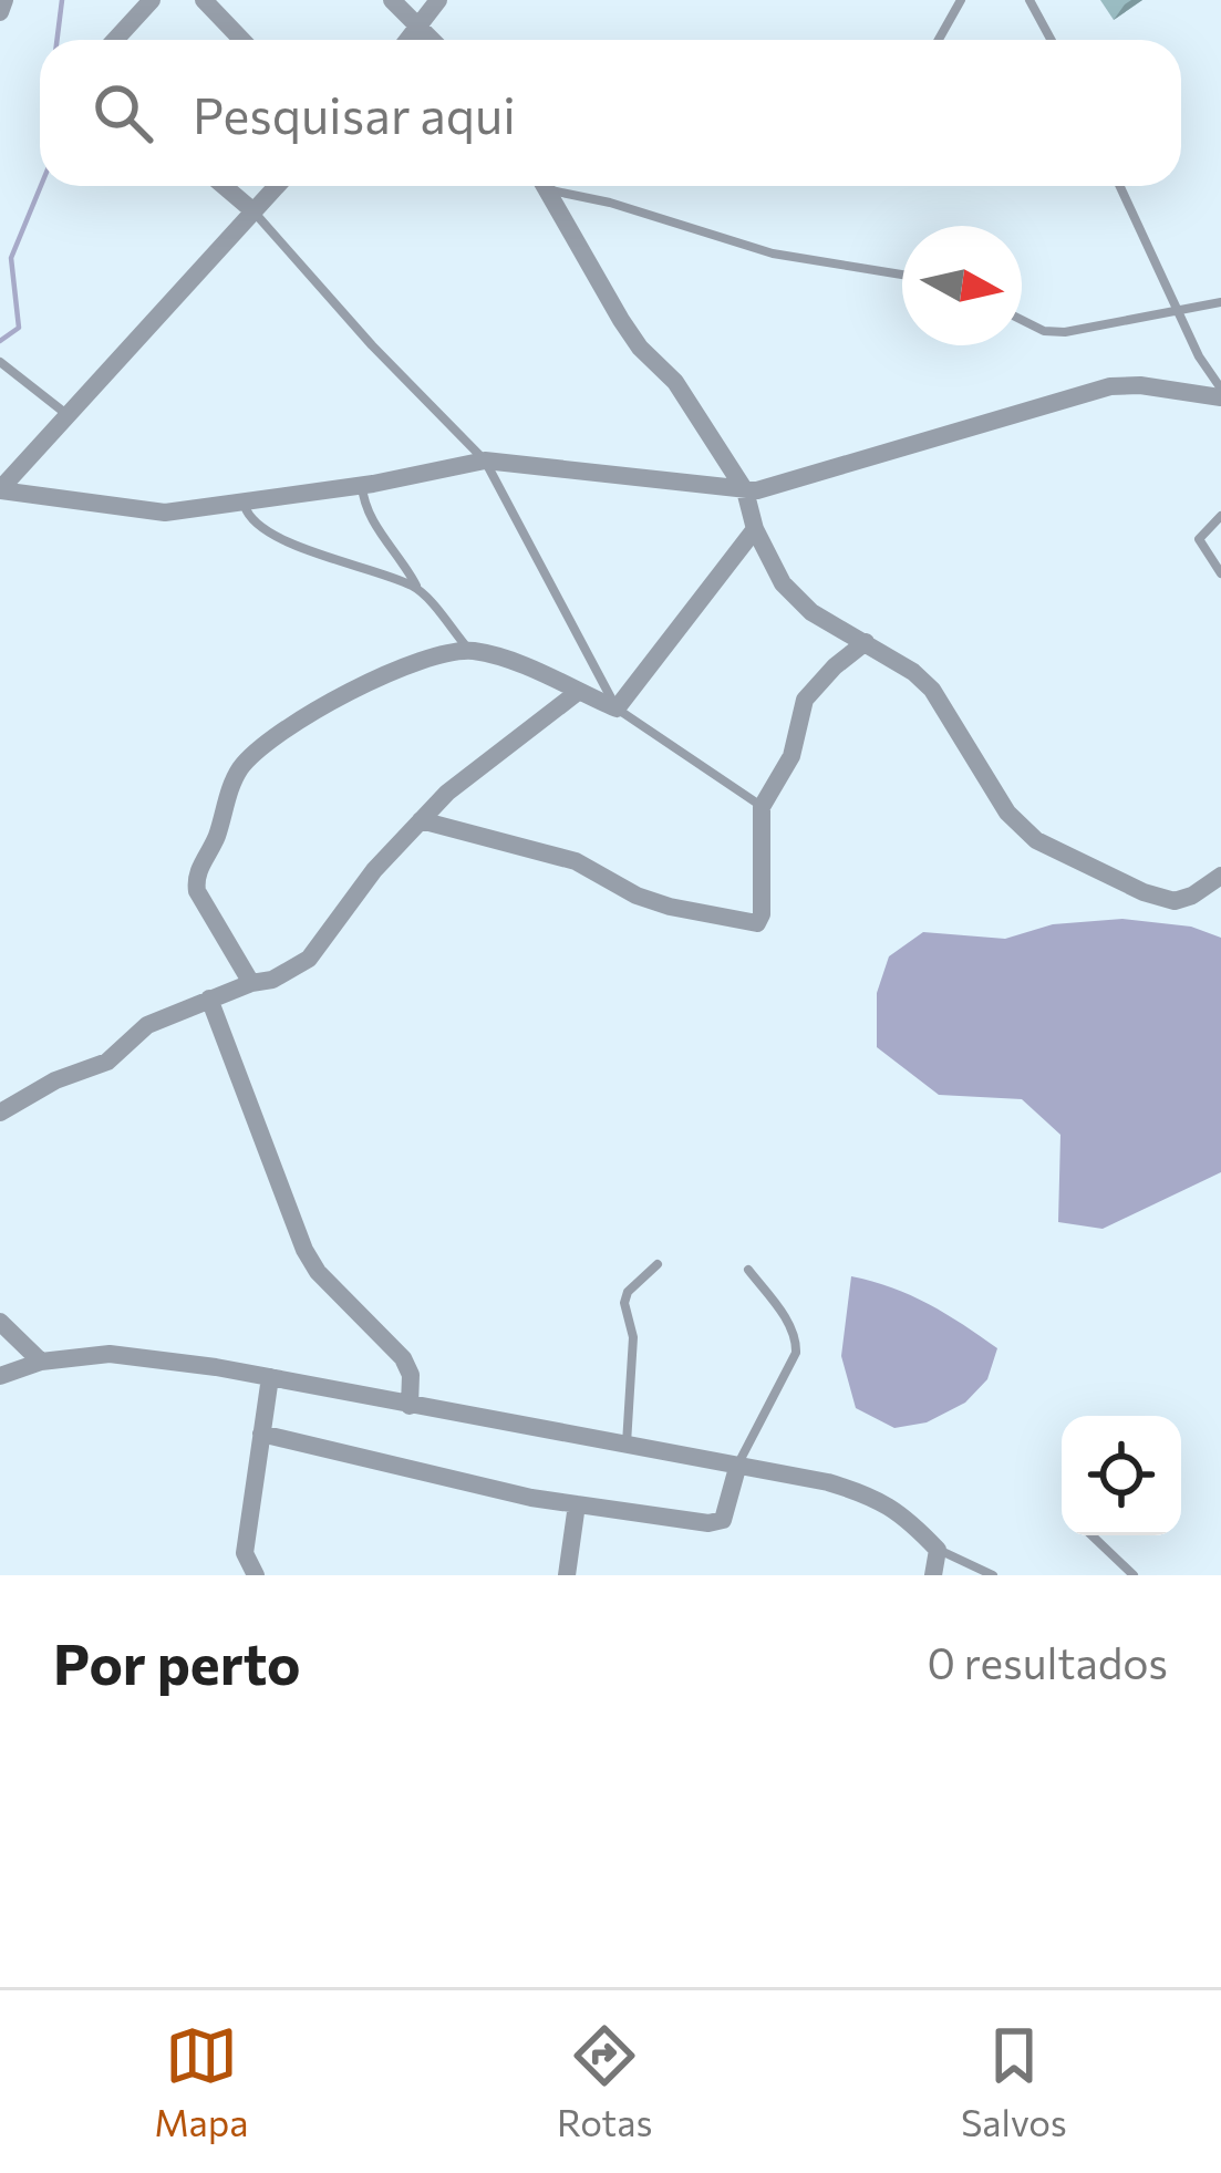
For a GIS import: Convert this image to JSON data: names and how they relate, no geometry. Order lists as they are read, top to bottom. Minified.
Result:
{"north":"right","page":{"search":"Pesquisar aqui","heading":["Por perto","0 resultados"],"nav":["Mapa","Rotas","Salvos"]}}
